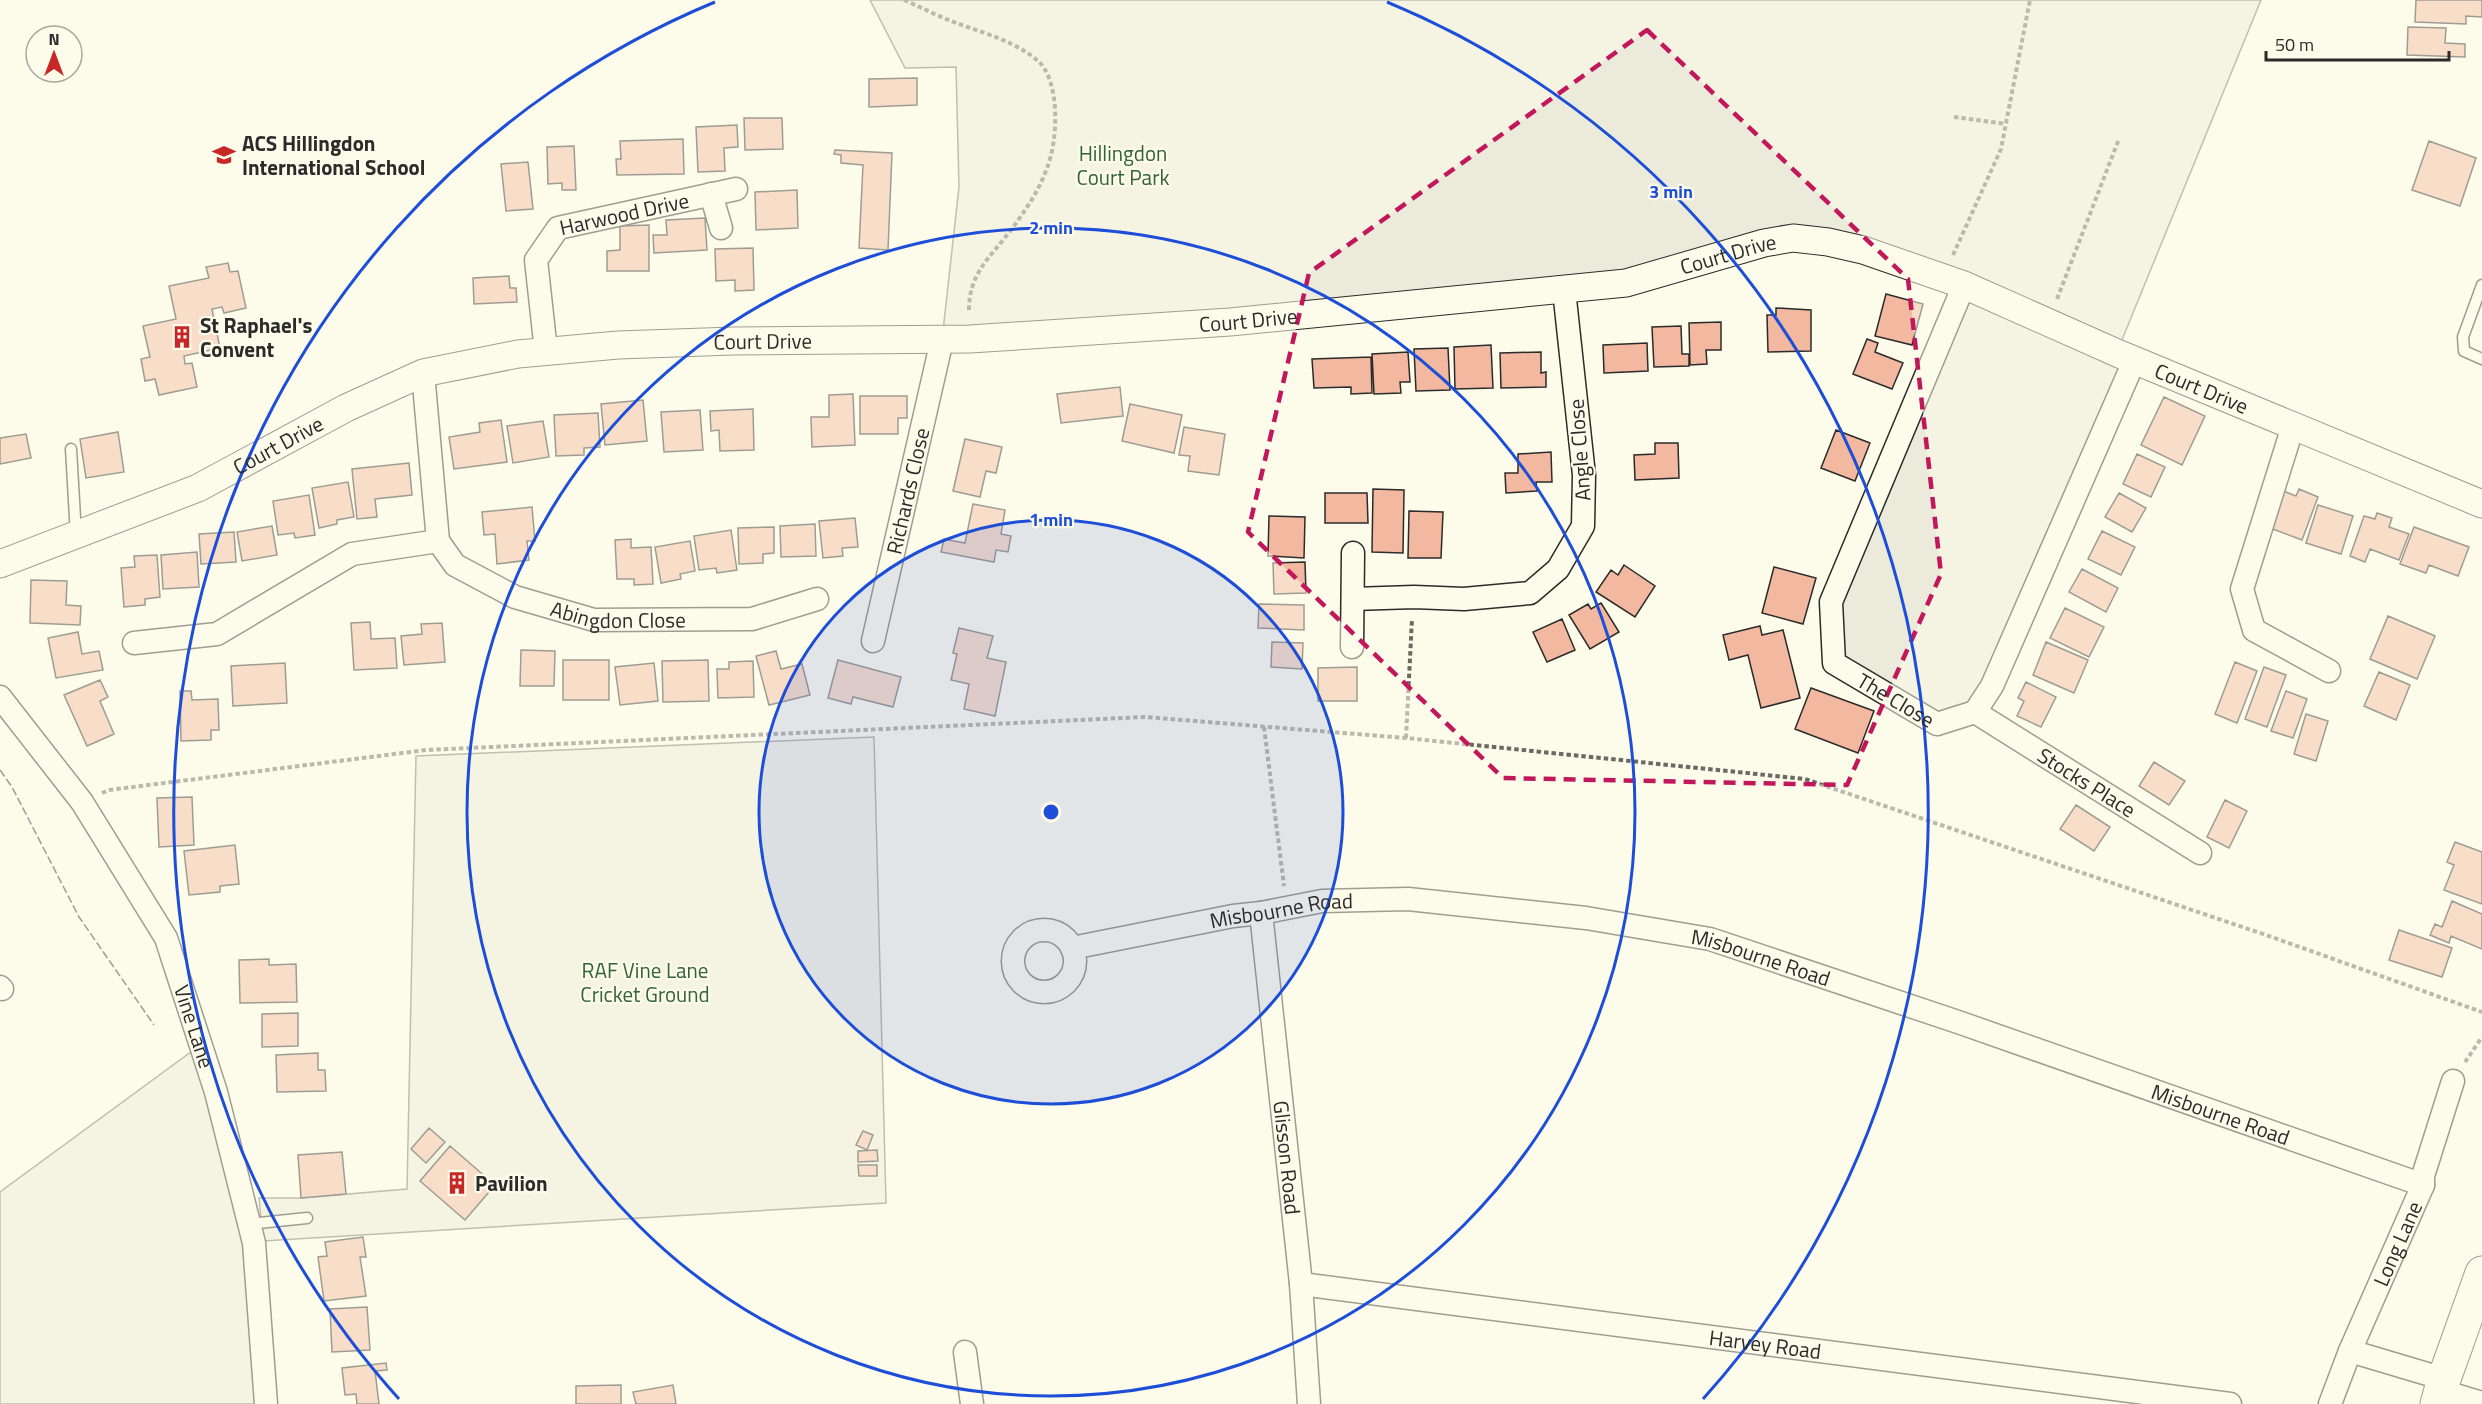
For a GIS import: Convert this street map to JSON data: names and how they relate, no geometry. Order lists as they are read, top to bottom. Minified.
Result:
{"streets":{"street":["Harwood Drive","Court Drive","Angle Close","Richards Close","Abingdon Close","The Close","Stocks Place","Misbourne Road","Vine Lane","Glisson Road","Long Lane","Harvey Road"]},"crossings":[["Harwood Drive","Court Drive"],["Court Drive","Angle Close"],["Court Drive","Richards Close"],["Court Drive","The Close"],["The Close","Stocks Place"],["Misbourne Road","Glisson Road"],["Misbourne Road","Long Lane"],["Glisson Road","Harvey Road"]],"parks":["Hillingdon Court Park","RAF Vine Lane Cricket Ground"],"places":{"school or university":["ACS Hillingdon International School"],"building":["St Raphael's Convent","Pavilion"]},"scale_bar":"50 m","north":"top","rings":["3 min","2 min","1 min"]}
